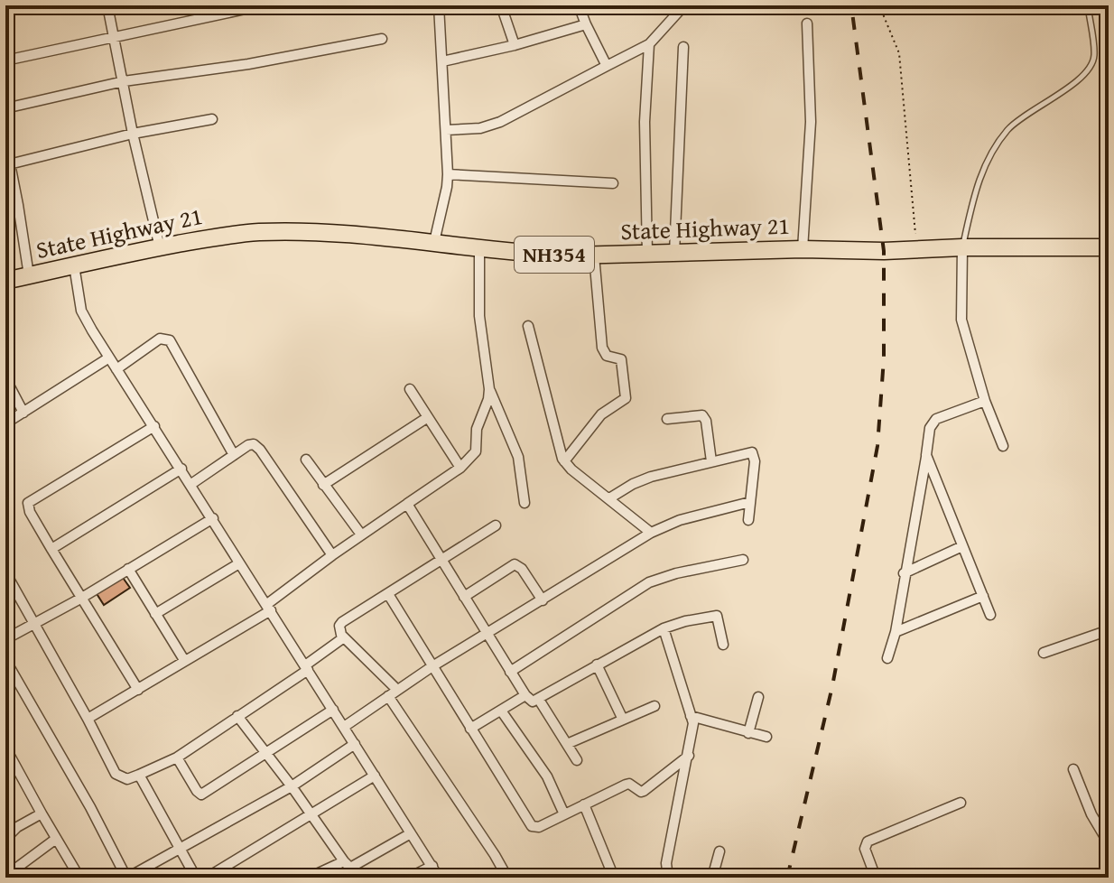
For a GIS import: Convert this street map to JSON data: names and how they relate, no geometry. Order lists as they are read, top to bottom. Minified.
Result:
{"streets":{"highway":["State Highway 21","NH354"]}}
